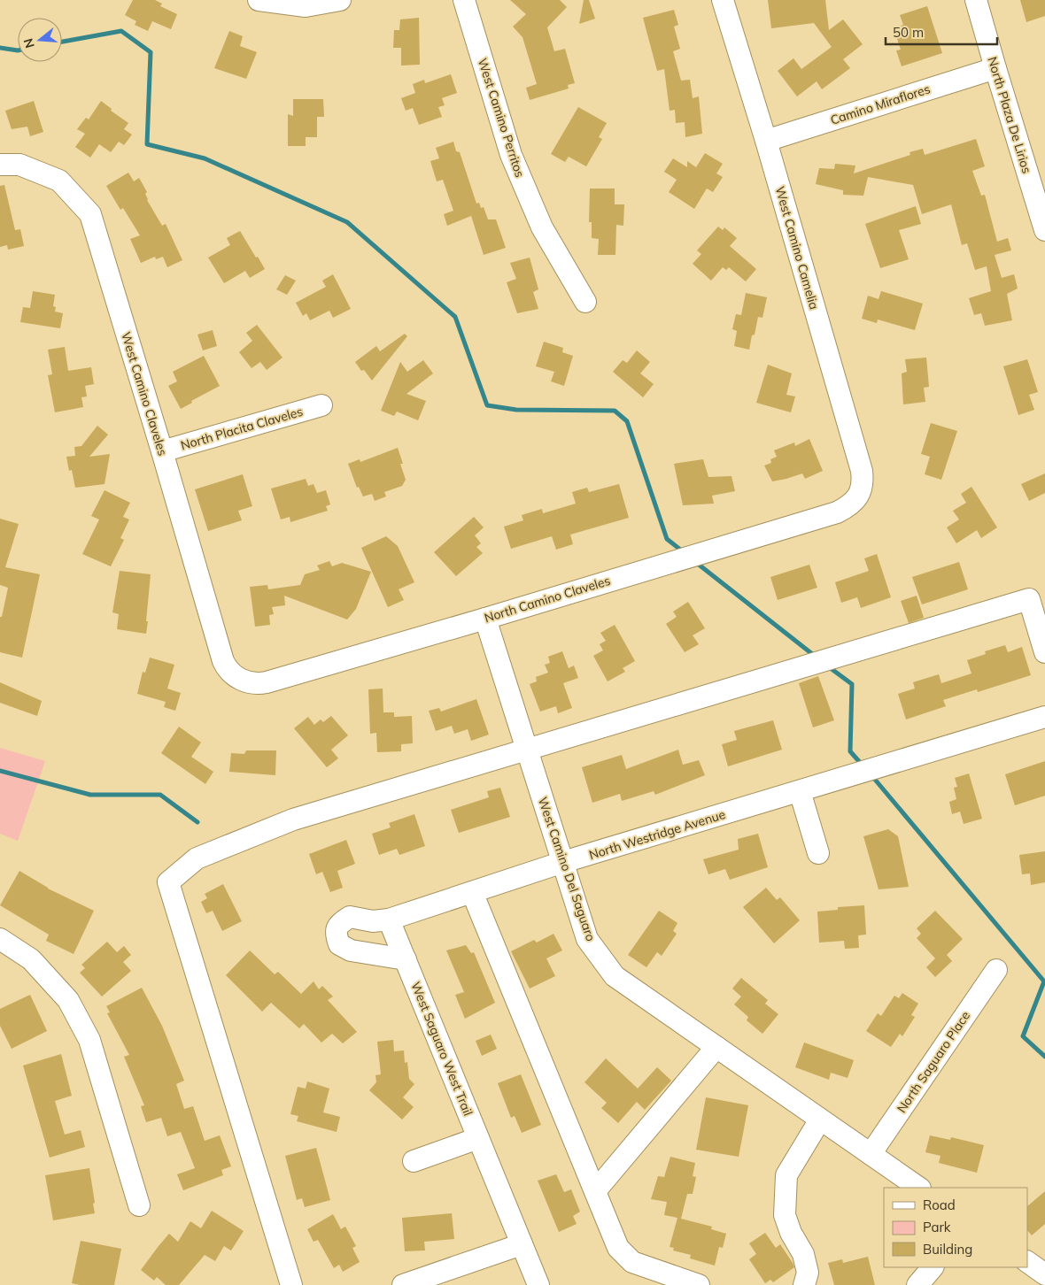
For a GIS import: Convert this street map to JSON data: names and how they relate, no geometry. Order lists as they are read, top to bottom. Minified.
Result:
{"streets":{"street":["Camino Miraflores","North Plaza De Lirios","West Camino Perritos","West Camino Camelia","West Camino Claveles","North Placita Claveles","North Camino Claveles","North Westridge Avenue","West Camino Del Saguaro","West Saguaro West Trail","North Saguaro Place"]},"crossings":[["Camino Miraflores","North Plaza De Lirios"],["Camino Miraflores","West Camino Camelia"],["West Camino Camelia","North Camino Claveles"],["West Camino Claveles","North Placita Claveles"],["West Camino Claveles","North Camino Claveles"],["North Camino Claveles","West Camino Del Saguaro"],["North Westridge Avenue","West Camino Del Saguaro"],["North Westridge Avenue","West Saguaro West Trail"],["West Camino Del Saguaro","North Saguaro Place"]],"legend":["Road","Park","Building"],"scale_bar":"50 m","north":"left"}
